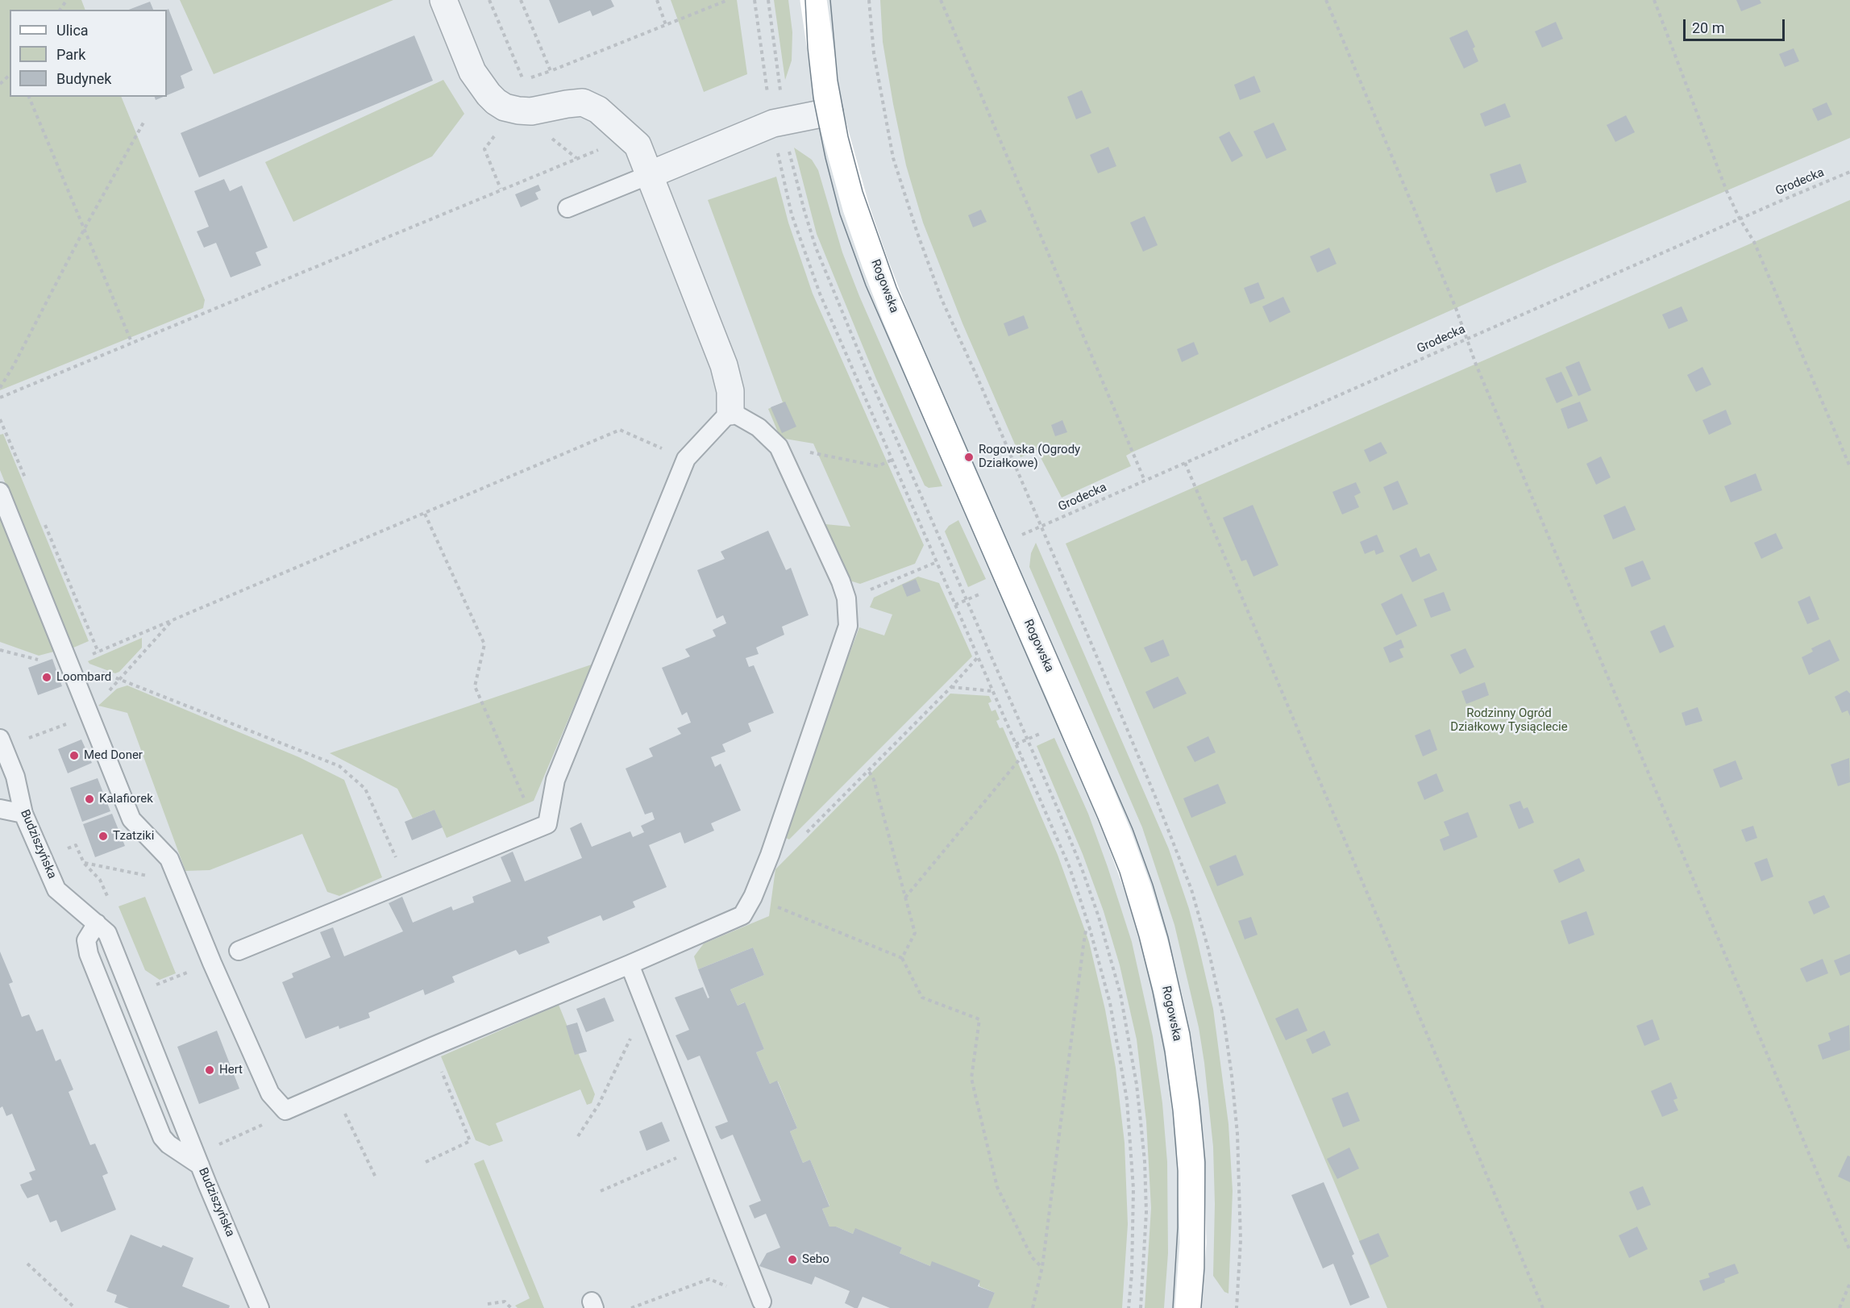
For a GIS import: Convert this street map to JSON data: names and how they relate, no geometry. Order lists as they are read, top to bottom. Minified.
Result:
{"streets":{"street":["Rogowska"],"lane":["Budziszyńska"],"path":["Grodecka"]},"parks":["Rodzinny Ogród Działkowy Tysiąclecie"],"places":["Rogowska (Ogrody Działkowe)","Loombard","Med Doner","Kalafiorek","Tzatziki","Hert","Sebo"],"legend":["Ulica","Park","Budynek"],"scale_bar":"20 m"}
